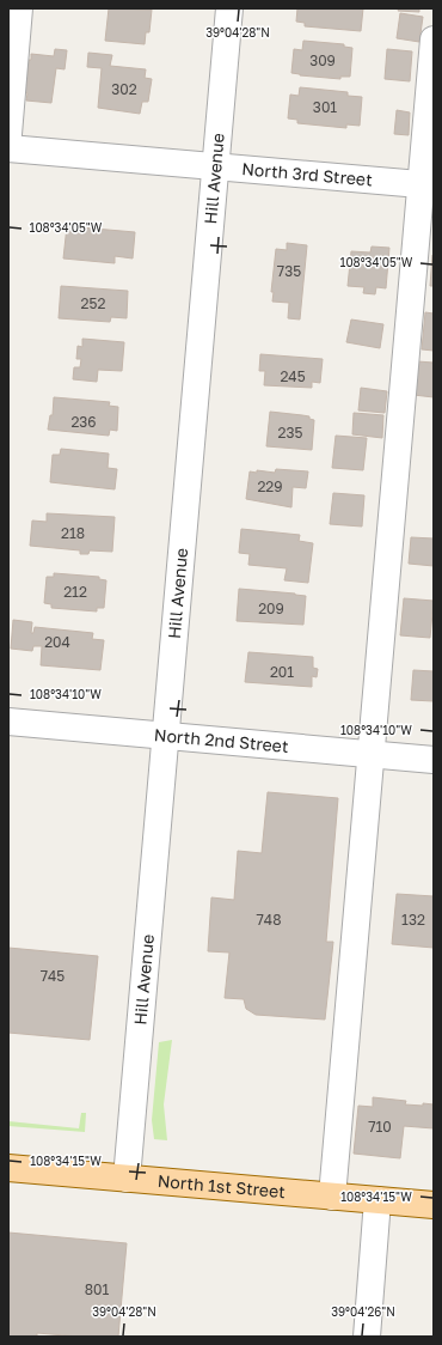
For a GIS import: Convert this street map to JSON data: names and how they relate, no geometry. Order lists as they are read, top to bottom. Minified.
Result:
{"streets":{"main road":["North 1st Street"],"street":["North 3rd Street","Hill Avenue","North 2nd Street"]},"crossings":[["North 3rd Street","Hill Avenue"],["Hill Avenue","North 2nd Street"],["Hill Avenue","North 1st Street"]],"house_numbers":["309","302","301","735","252","245","236","235","229","218","212","209","204","201","748","132","745","710","801"],"coordinates":["39°04'28\"N","108°34'05\"W","108°34'10\"W","108°34'15\"W","39°04'26\"N"]}
